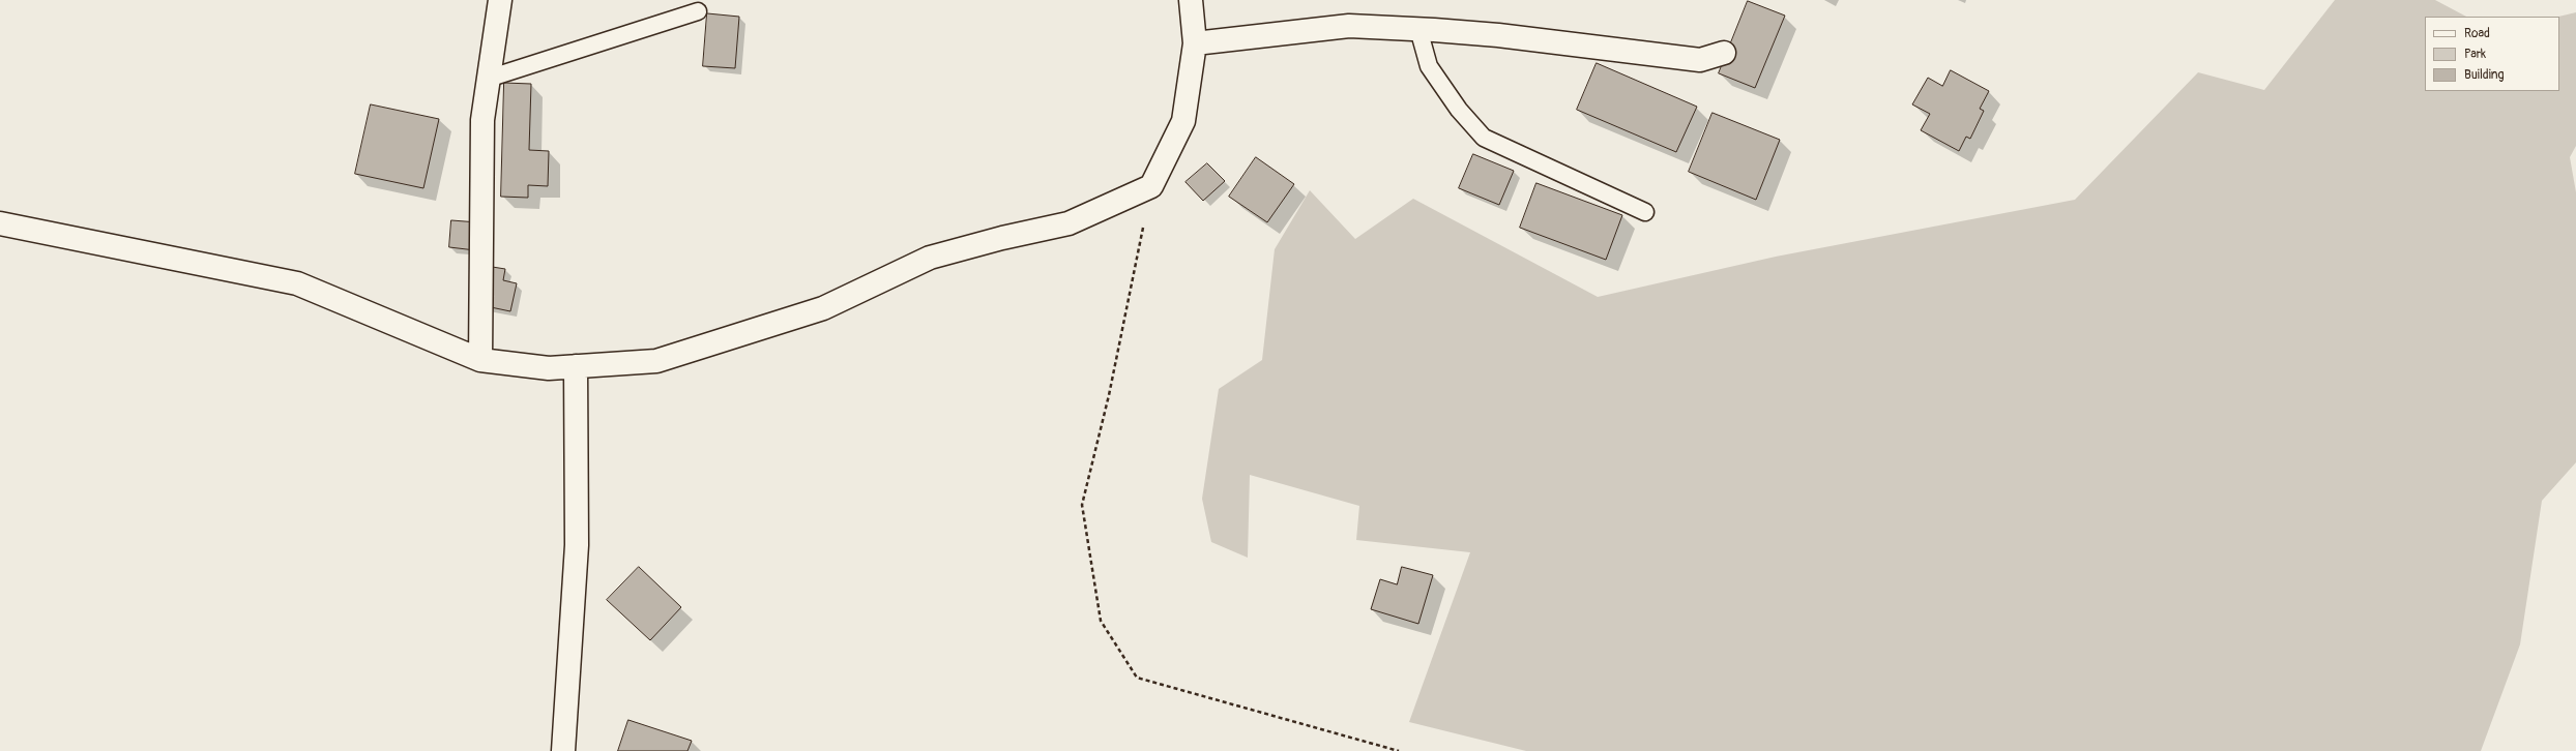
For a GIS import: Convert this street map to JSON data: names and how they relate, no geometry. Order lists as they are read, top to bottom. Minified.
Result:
{"legend":["Road","Park","Building"]}
